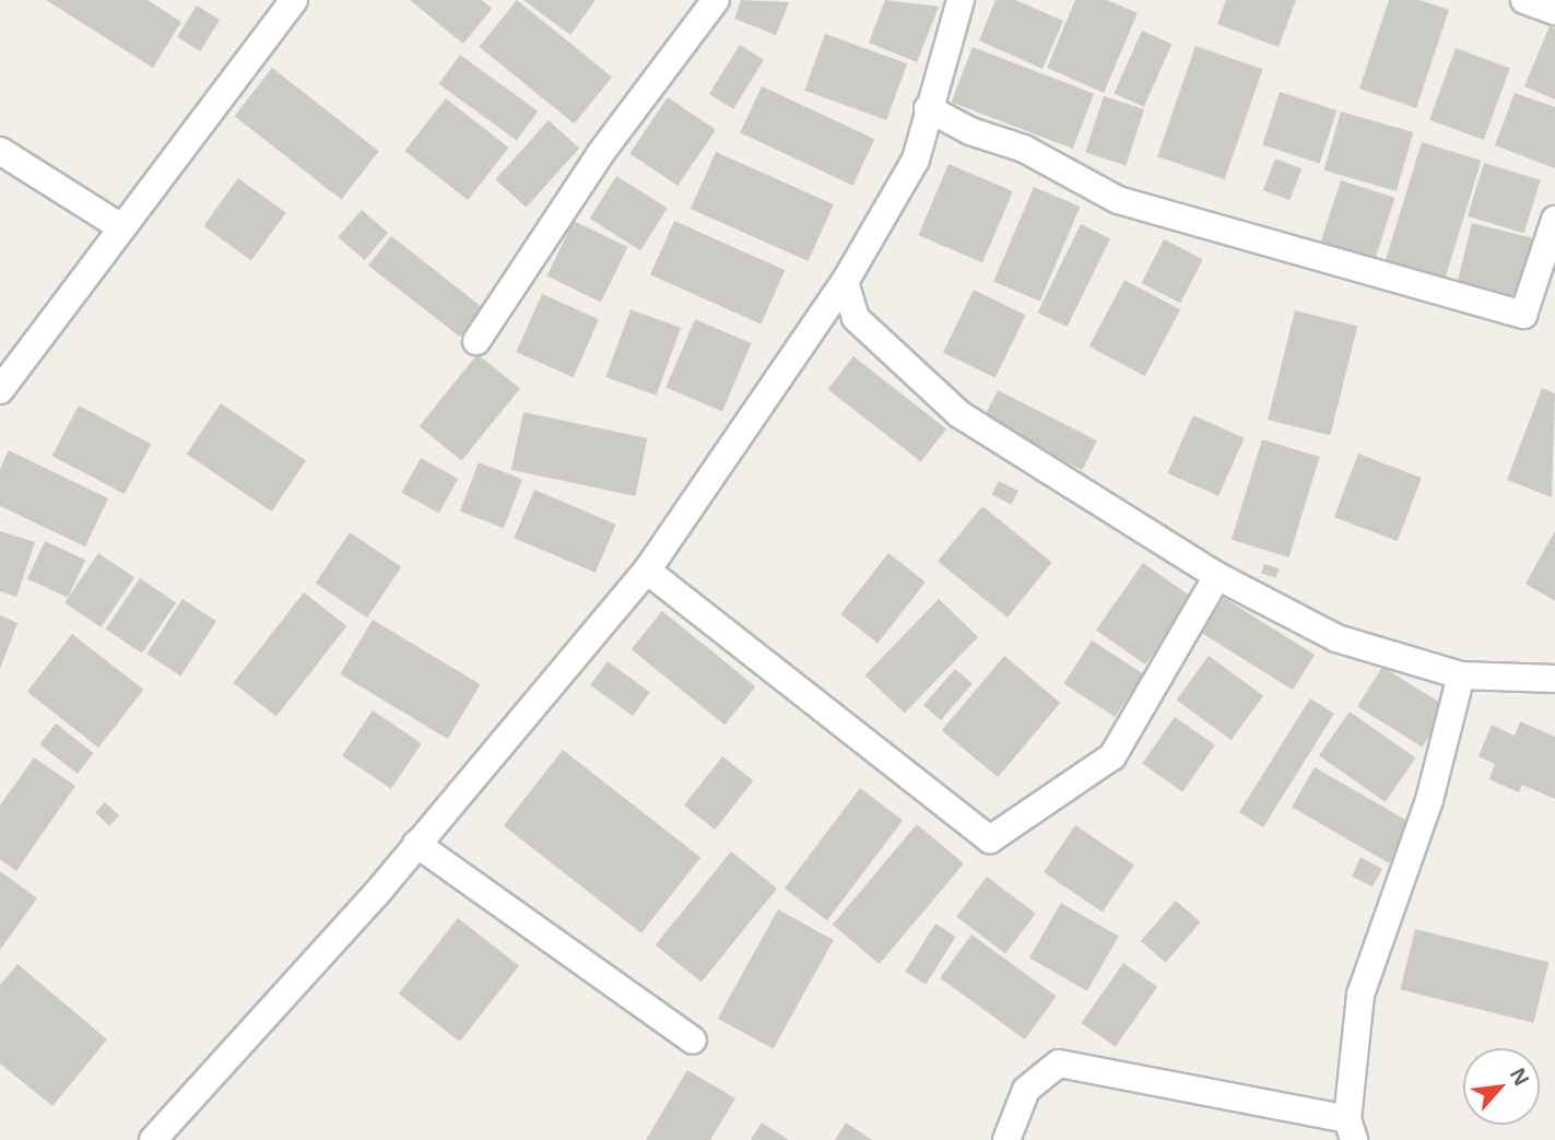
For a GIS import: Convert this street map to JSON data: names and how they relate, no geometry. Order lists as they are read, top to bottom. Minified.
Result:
{"north":"top right"}
